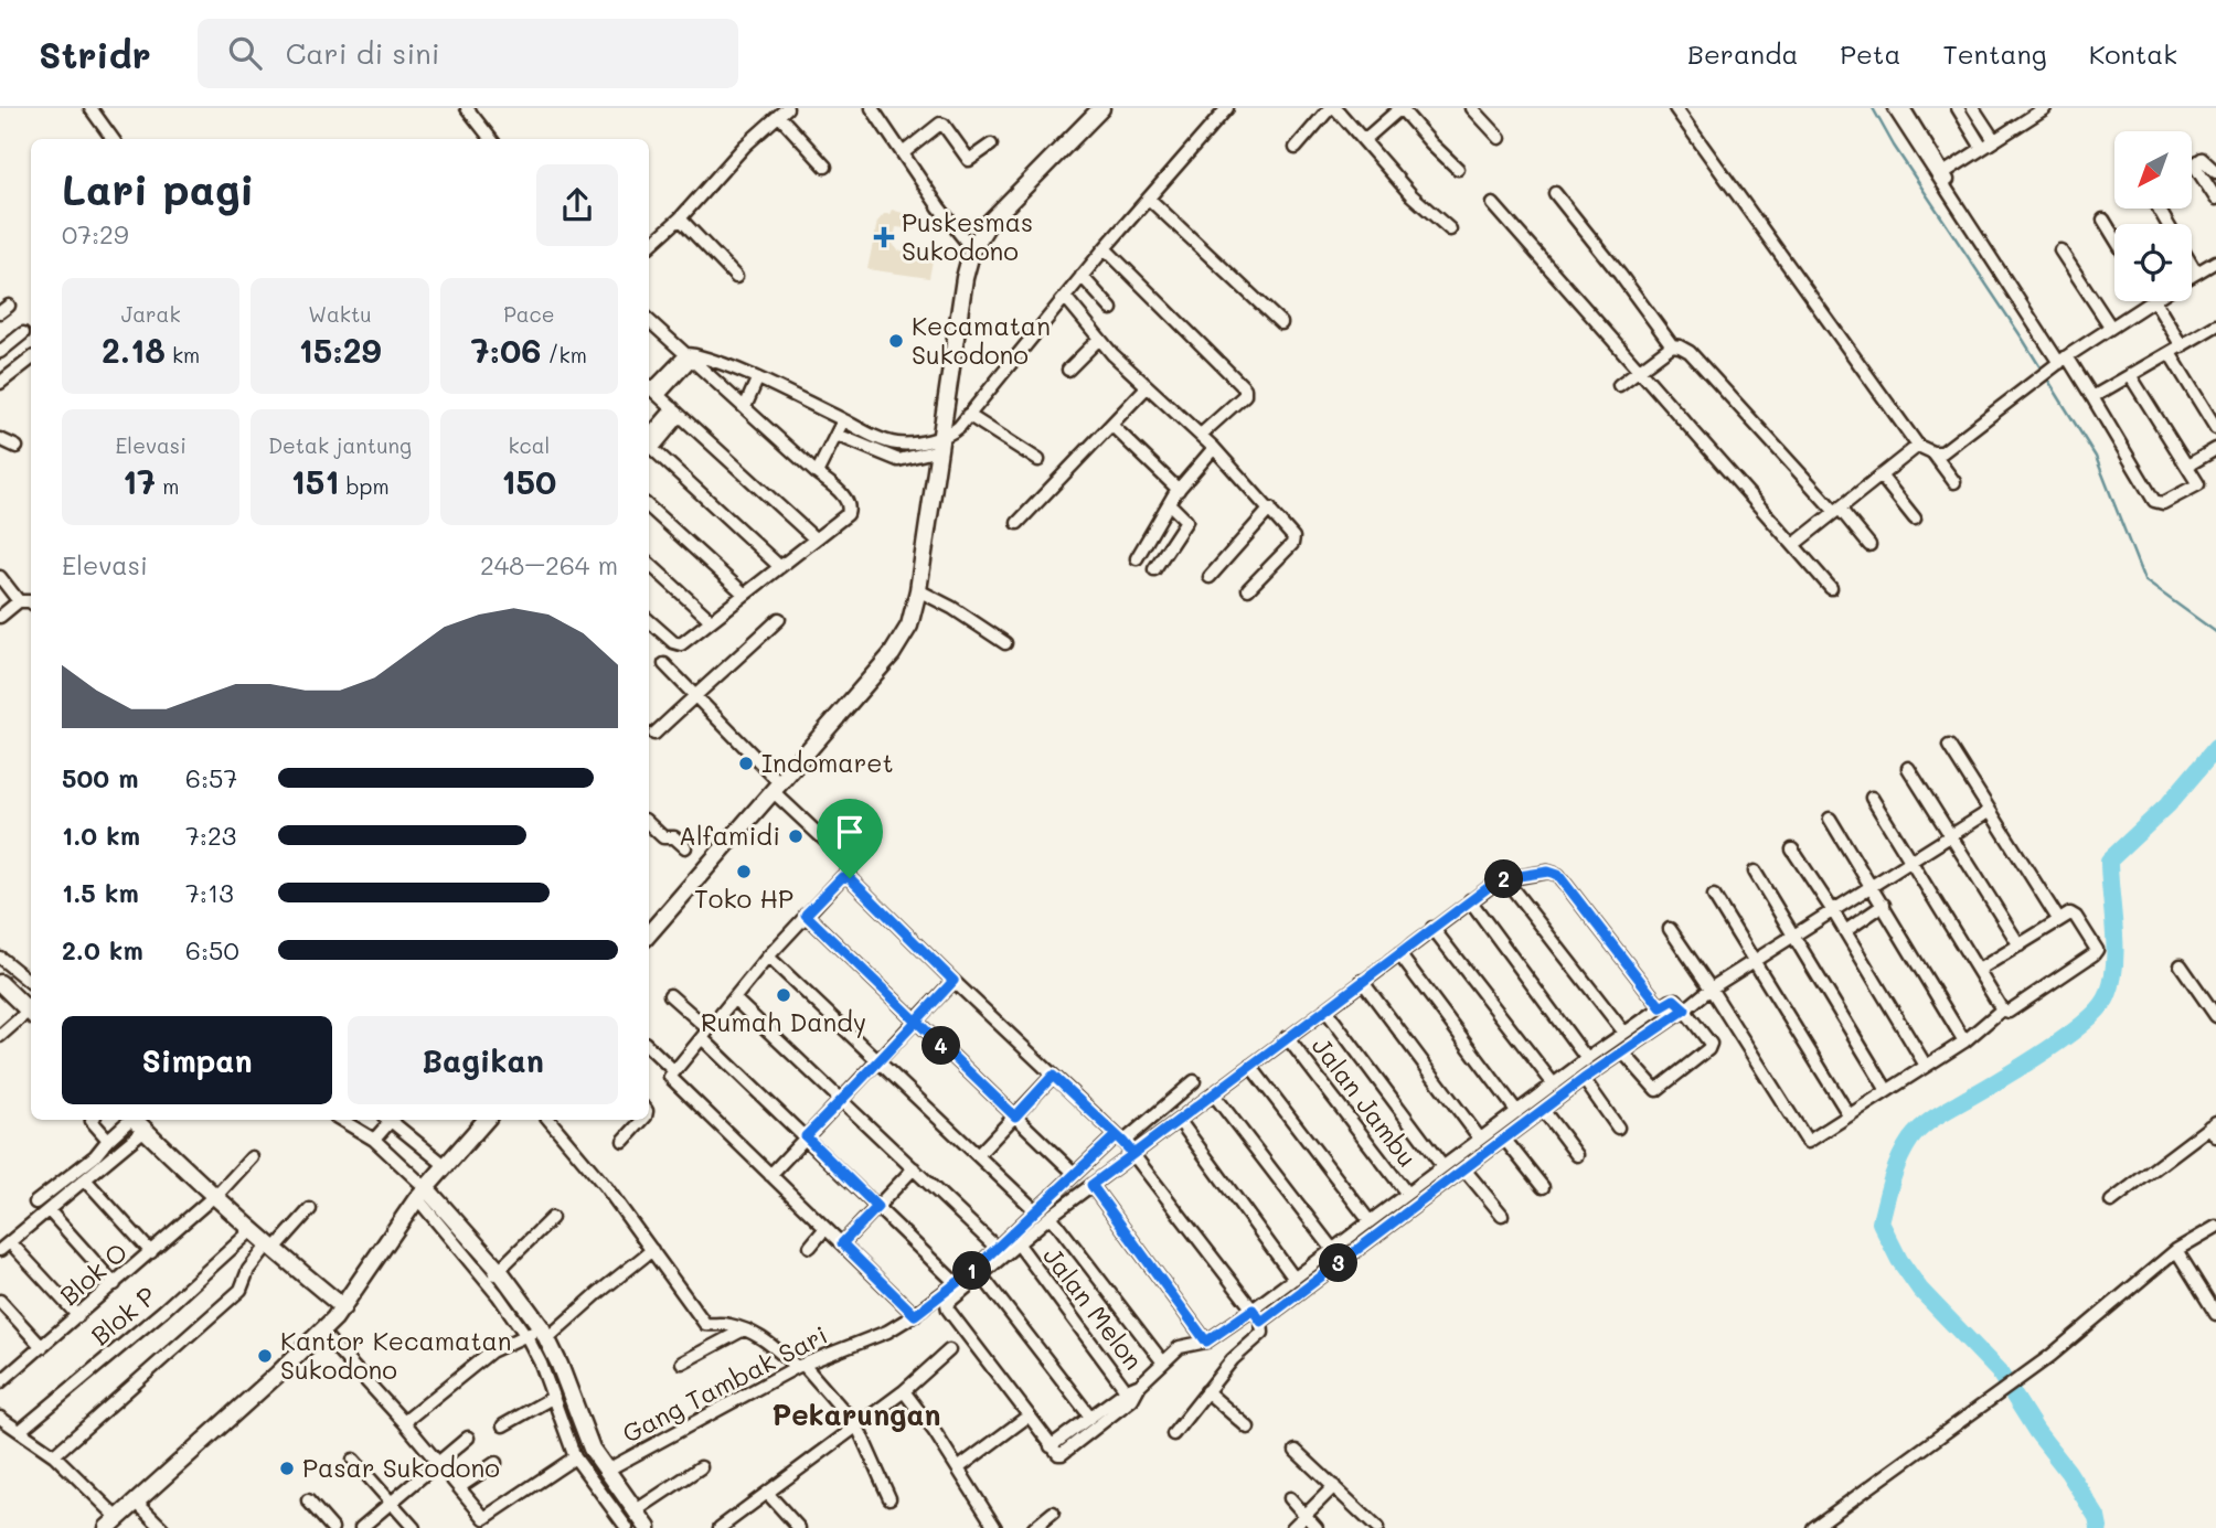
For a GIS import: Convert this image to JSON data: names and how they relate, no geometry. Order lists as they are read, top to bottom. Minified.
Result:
{"streets":{"street":["Jalan Jambu","Blok O","Jalan Melon","Blok P","Gang Tambak Sari"]},"districts":["Pekarungan"],"places":{"health":["Puskesmas Sukodono"],"other":["Kecamatan Sukodono","Indomaret","Alfamidi","Toko HP","Rumah Dandy","Kantor Kecamatan Sukodono","Pasar Sukodono"]},"north":"bottom left","page":{"header":"Stridr","search":"Cari di sini","nav":["Beranda","Peta","Tentang","Kontak"],"heading":["Lari pagi","07:29"],"stats":[["Jarak","2.18 km"],["Waktu","15:29"],["Pace","7:06 /km"],["Elevasi","17 m"],["Detak jantung","151 bpm"],["kcal","150"]],"chart":["Elevasi","248–264 m"],"list":[{"name":"500 m","note":"6:57"},{"name":"1.0 km","note":"7:23"},{"name":"1.5 km","note":"7:13"},{"name":"2.0 km","note":"6:50"}],"pins":["2","4","3","1"],"buttons":["Simpan","Bagikan"]}}
